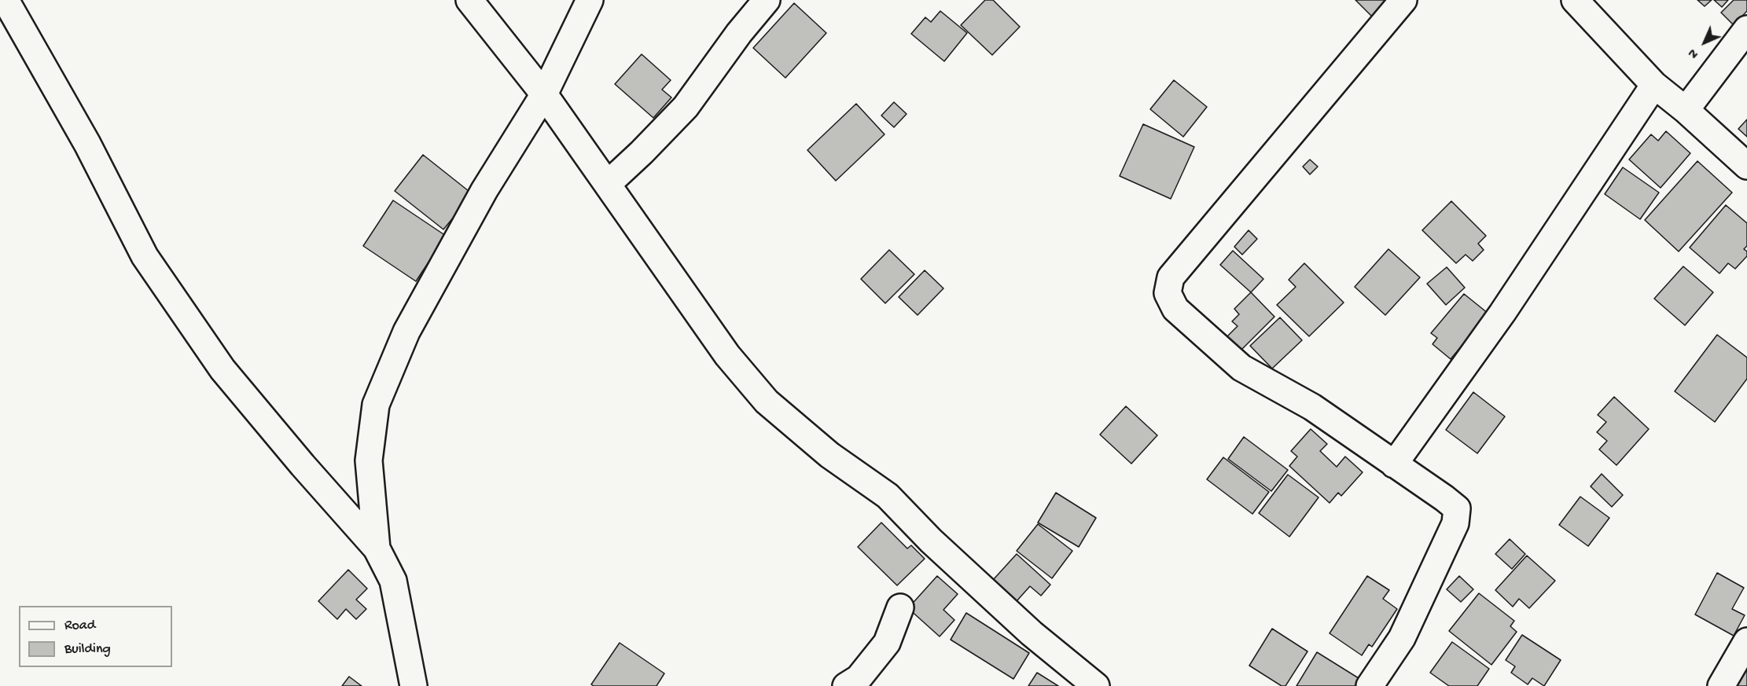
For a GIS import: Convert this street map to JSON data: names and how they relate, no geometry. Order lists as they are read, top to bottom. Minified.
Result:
{"legend":["Road","Building"],"north":"bottom left"}
